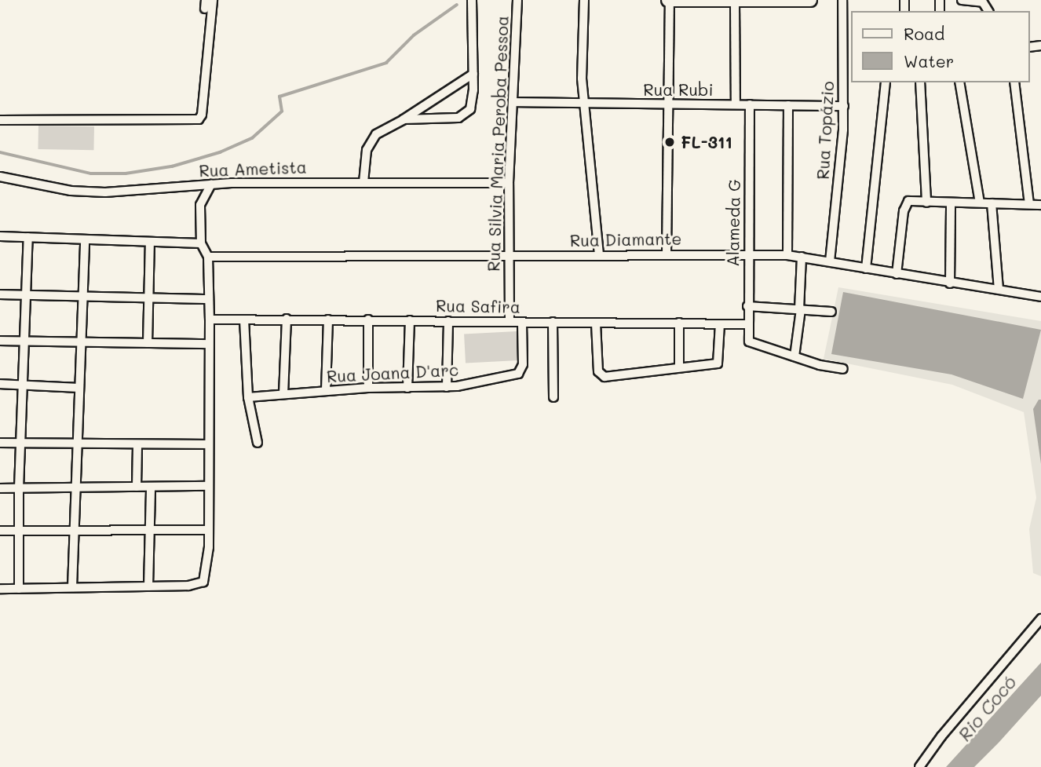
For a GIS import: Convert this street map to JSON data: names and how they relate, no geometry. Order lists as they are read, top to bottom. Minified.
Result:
{"streets":{"street":["Rua Rubi","Rua Topázio","Rua Silvia Maria Peroba Pessoa","Rua Ametista","Alameda G","Rua Diamante","Rua Safira","Rua Joana D'arc"]},"crossings":[["Rua Rubi","Rua Topázio"],["Rua Rubi","Rua Silvia Maria Peroba Pessoa"],["Rua Rubi","Alameda G"],["Rua Topázio","Rua Diamante"],["Rua Silvia Maria Peroba Pessoa","Rua Ametista"],["Rua Silvia Maria Peroba Pessoa","Rua Diamante"],["Rua Silvia Maria Peroba Pessoa","Rua Safira"],["Alameda G","Rua Diamante"],["Alameda G","Rua Safira"],["Rua Safira","Rua Joana D'arc"]],"water":["Rio Cocó"],"places":["FL-311"],"legend":["Road","Water"]}
